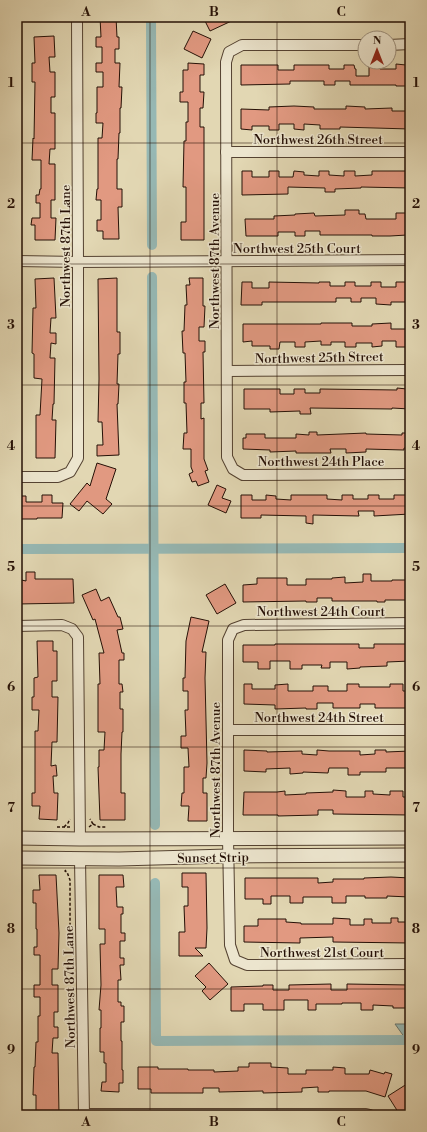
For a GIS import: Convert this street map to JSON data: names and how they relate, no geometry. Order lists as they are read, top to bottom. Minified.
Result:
{"streets":{"street":["Northwest 26th Street","Northwest 87th Lane","Northwest 25th Court","Northwest 87th Avenue","Northwest 25th Street","Northwest 24th Place","Northwest 24th Court","Northwest 24th Street","Sunset Strip","Northwest 21st Court"]},"crossings":[["Northwest 26th Street","Northwest 87th Avenue"],["Northwest 87th Lane","Northwest 25th Court"],["Northwest 87th Lane","Sunset Strip"],["Northwest 25th Court","Northwest 87th Avenue"],["Northwest 87th Avenue","Northwest 25th Street"],["Northwest 87th Avenue","Northwest 24th Place"],["Northwest 87th Avenue","Northwest 24th Court"],["Northwest 87th Avenue","Northwest 24th Street"],["Northwest 87th Avenue","Sunset Strip"],["Northwest 87th Avenue","Northwest 21st Court"]],"north":"top","grid":{"columns":["A","B","C"],"rows":["1","2","3","4","5","6","7","8","9"]}}
